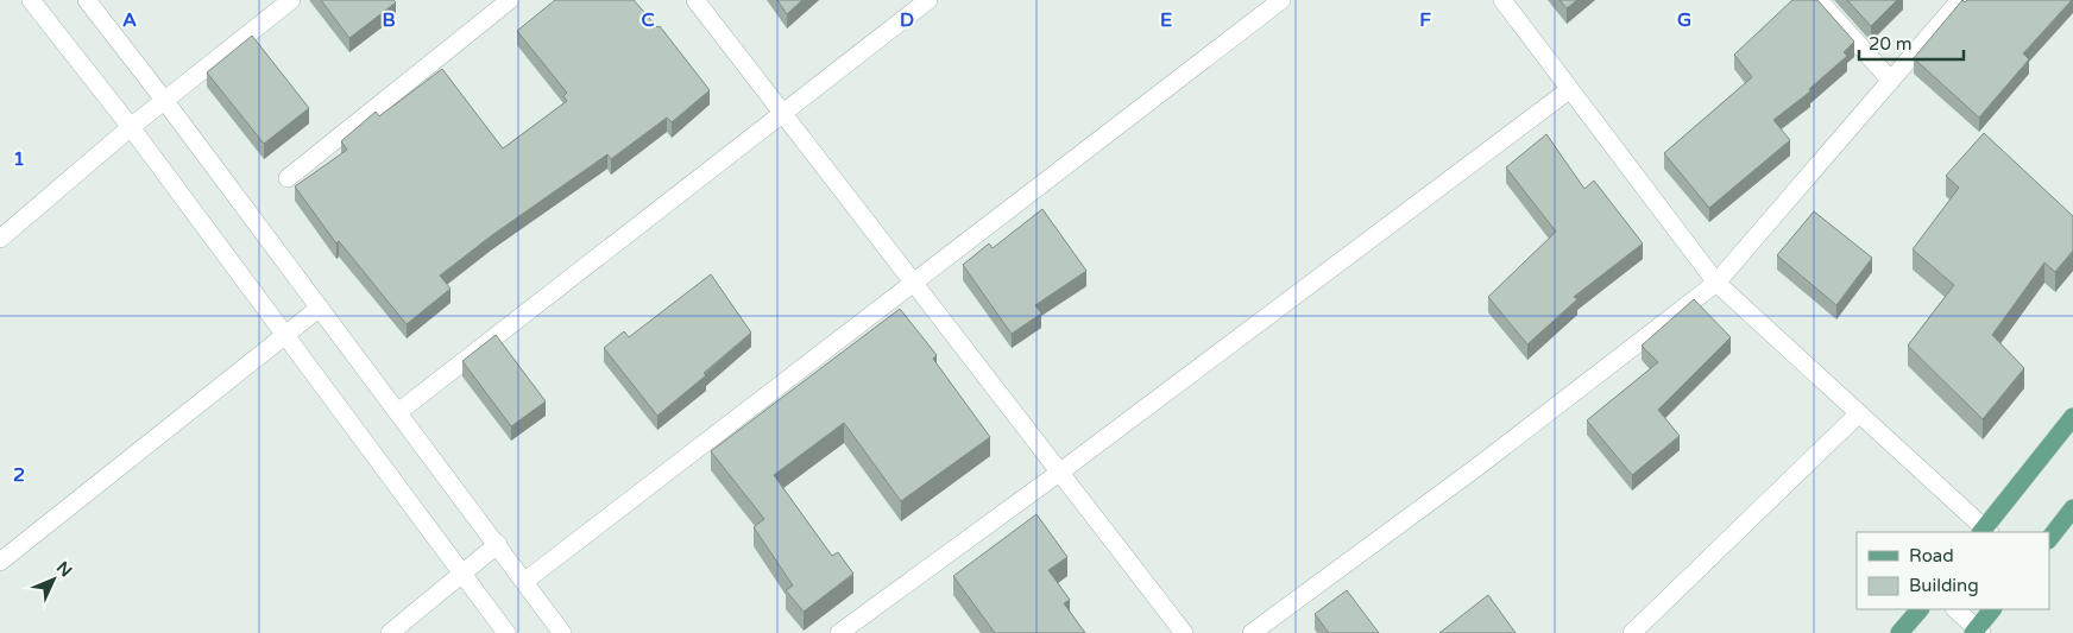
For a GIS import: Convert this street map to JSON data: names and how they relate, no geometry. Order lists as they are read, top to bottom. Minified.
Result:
{"legend":["Road","Building"],"scale_bar":"20 m","north":"top right","grid":{"columns":["A","B","C","D","E","F","G"],"rows":["1","2"]}}
